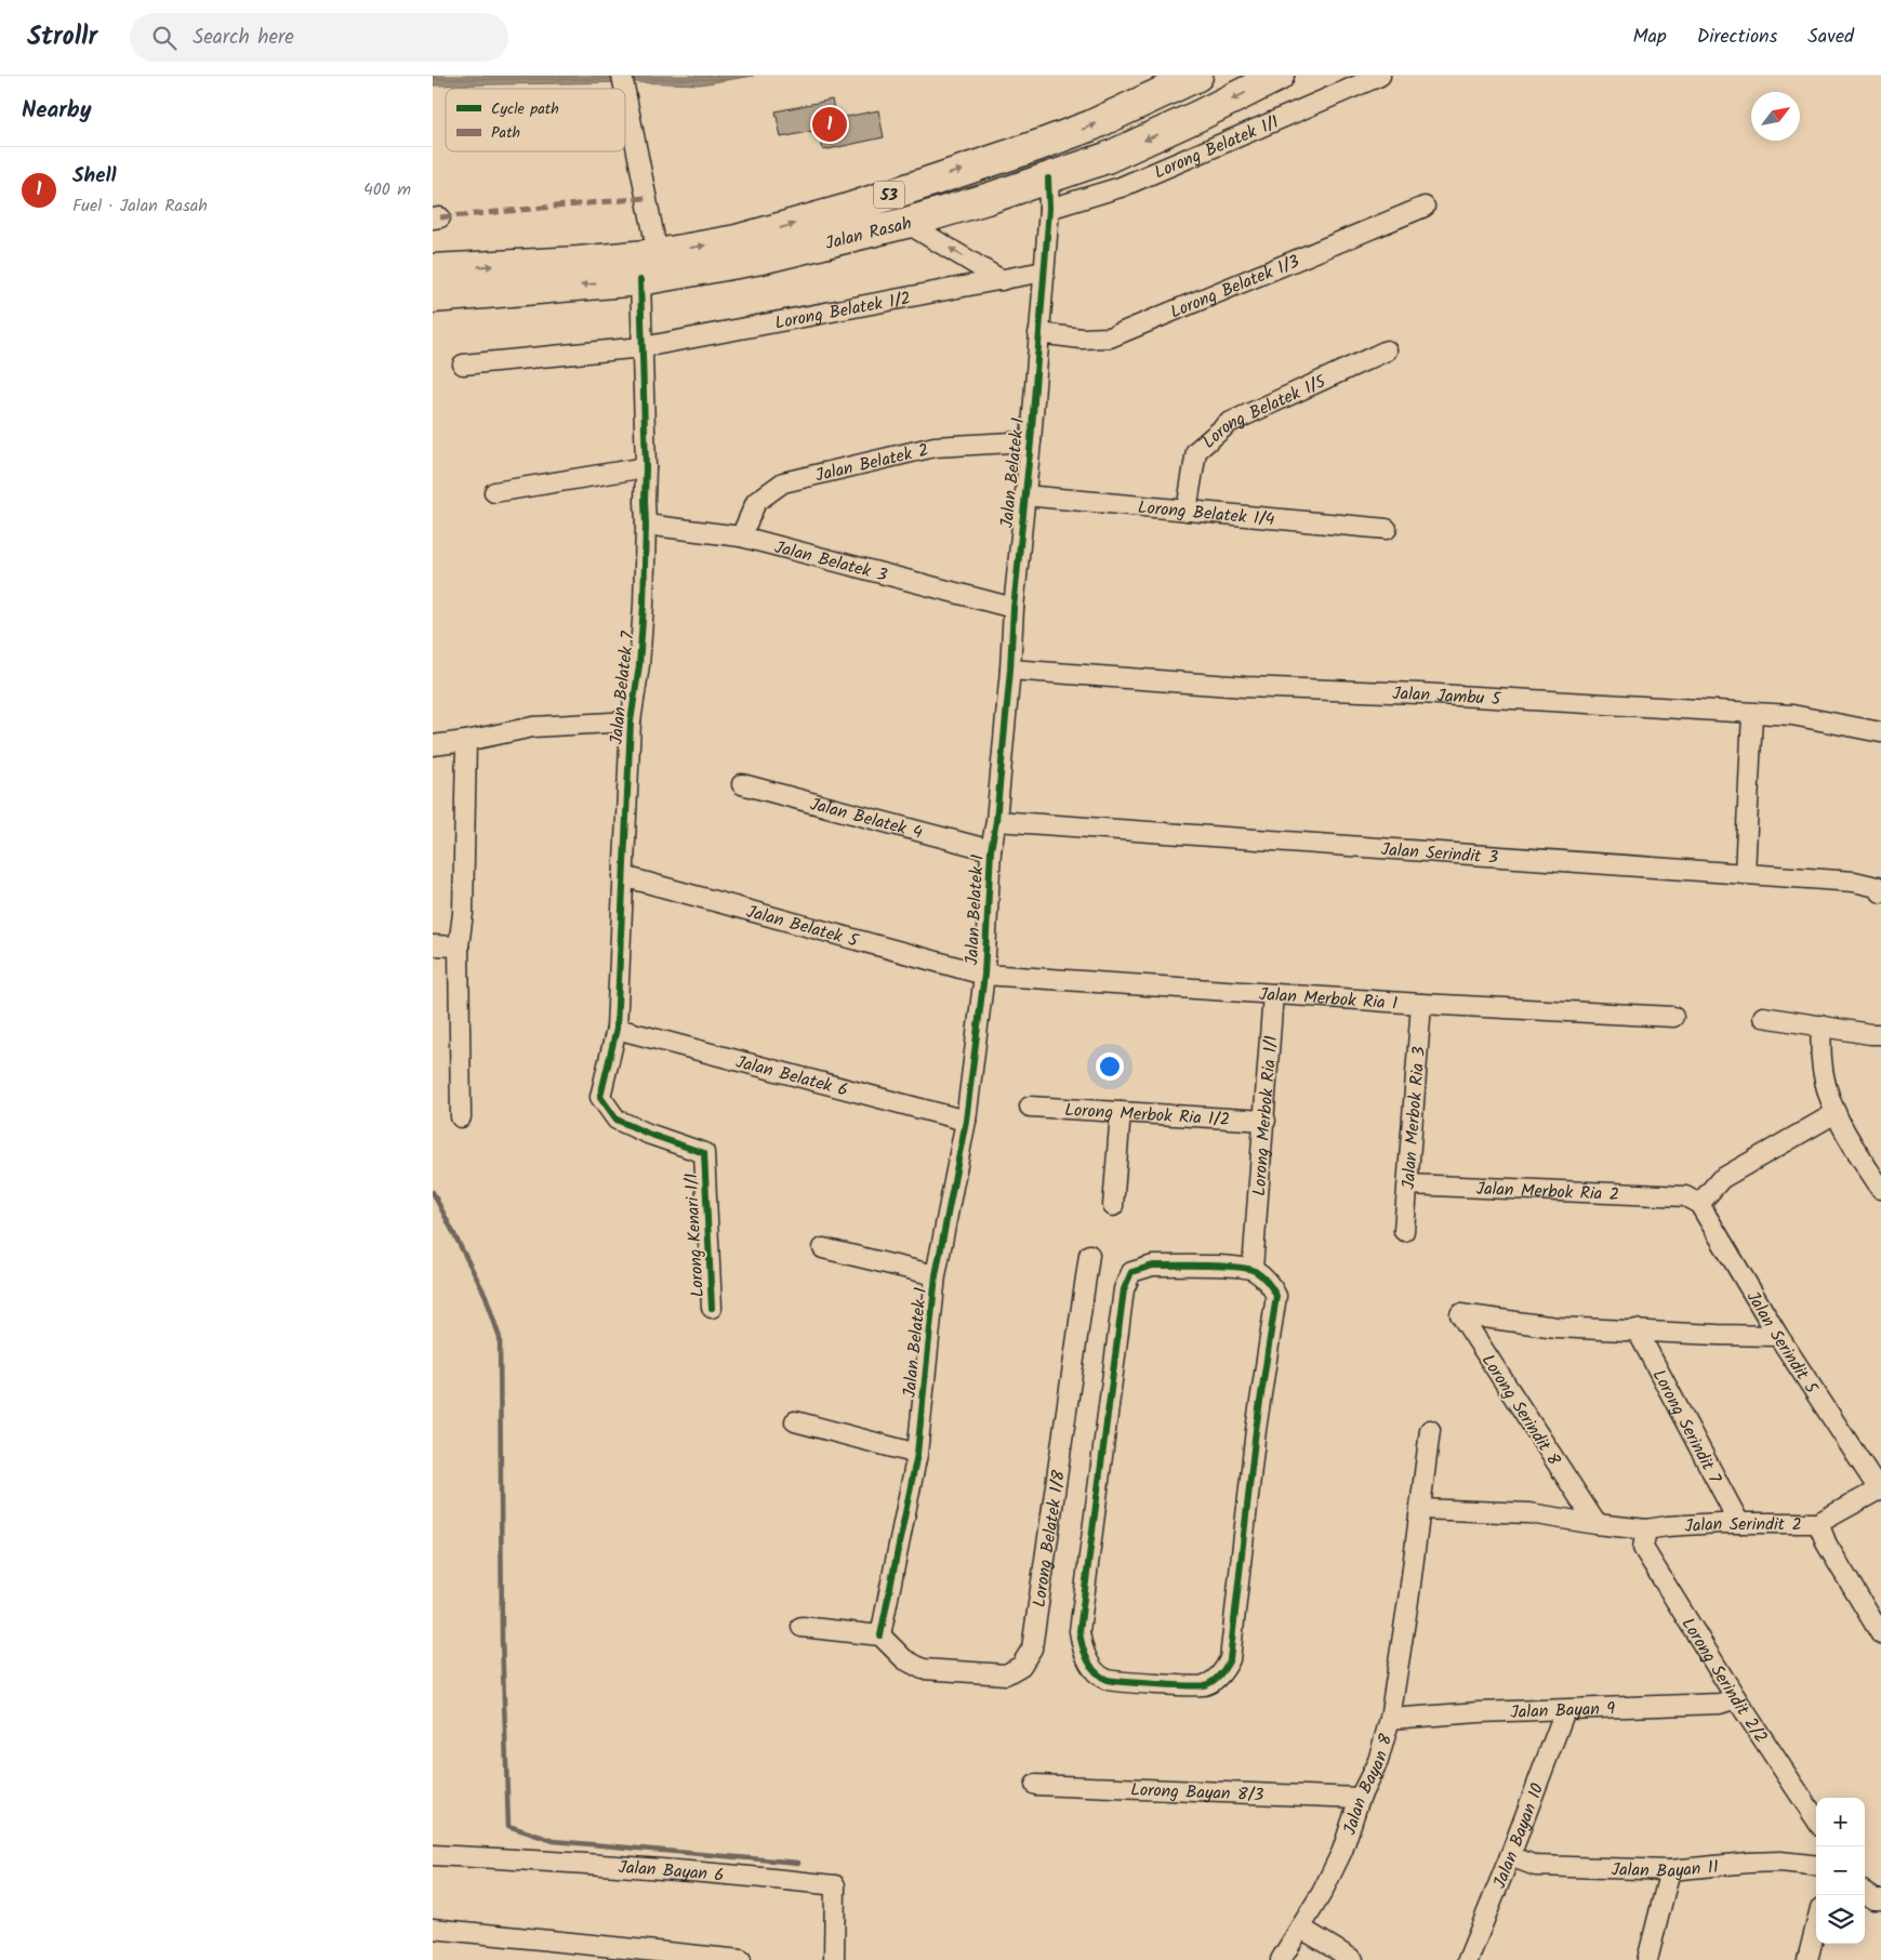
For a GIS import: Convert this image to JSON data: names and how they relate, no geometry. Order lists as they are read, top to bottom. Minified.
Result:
{"streets":{"highway":["53","Jalan Rasah"],"street":["Lorong Belatek 1/1","Lorong Belatek 1/3","Lorong Belatek 1/2","Lorong Belatek 1/5","Jalan Belatek 2","Jalan Belatek 1","Lorong Belatek 1/4","Jalan Belatek 3","Jalan Belatek 7","Jalan Jambu 5","Jalan Belatek 4","Jalan Serindit 3","Jalan Belatek 5","Jalan Merbok Ria 1","Jalan Belatek 6","Lorong Merbok Ria 1/2","Lorong Merbok Ria 1/1","Jalan Merbok Ria 3","Jalan Merbok Ria 2","Lorong Kenari 1/1","Jalan Serindit 5","Lorong Serindit 8","Lorong Serindit 7","Jalan Serindit 2","Lorong Belatek 1/8","Lorong Serindit 2/2","Jalan Bayan 9","Jalan Bayan 8","Lorong Bayan 8/3","Jalan Bayan 10","Jalan Bayan 11","Jalan Bayan 6"]},"crossings":[["Lorong Belatek 1/1","Jalan Belatek 1"],["Jalan Rasah","Jalan Belatek 1"],["Jalan Rasah","Jalan Belatek 7"],["Lorong Belatek 1/3","Jalan Belatek 1"],["Lorong Belatek 1/2","Jalan Belatek 1"],["Lorong Belatek 1/2","Jalan Belatek 7"],["Lorong Belatek 1/5","Lorong Belatek 1/4"],["Jalan Belatek 2","Jalan Belatek 1"],["Jalan Belatek 2","Jalan Belatek 3"],["Jalan Belatek 1","Lorong Belatek 1/4"],["Jalan Belatek 1","Jalan Belatek 3"],["Jalan Belatek 1","Jalan Jambu 5"],["Jalan Belatek 1","Jalan Belatek 4"],["Jalan Belatek 1","Jalan Serindit 3"],["Jalan Belatek 1","Jalan Belatek 5"],["Jalan Belatek 1","Jalan Merbok Ria 1"],["Jalan Belatek 1","Jalan Belatek 6"],["Jalan Belatek 1","Lorong Belatek 1/8"],["Jalan Belatek 3","Jalan Belatek 7"],["Jalan Belatek 7","Jalan Belatek 5"],["Jalan Belatek 7","Jalan Belatek 6"],["Jalan Belatek 7","Lorong Kenari 1/1"],["Jalan Belatek 5","Jalan Merbok Ria 1"],["Jalan Merbok Ria 1","Lorong Merbok Ria 1/1"],["Jalan Merbok Ria 1","Jalan Merbok Ria 3"],["Lorong Merbok Ria 1/2","Lorong Merbok Ria 1/1"],["Jalan Merbok Ria 3","Jalan Merbok Ria 2"],["Jalan Merbok Ria 2","Jalan Serindit 5"],["Jalan Serindit 5","Jalan Serindit 2"],["Lorong Serindit 8","Lorong Serindit 7"],["Lorong Serindit 8","Jalan Serindit 2"],["Lorong Serindit 7","Jalan Serindit 2"],["Jalan Serindit 2","Lorong Serindit 2/2"],["Lorong Serindit 2/2","Jalan Bayan 9"],["Jalan Bayan 9","Jalan Bayan 8"],["Jalan Bayan 9","Jalan Bayan 10"],["Jalan Bayan 8","Lorong Bayan 8/3"],["Jalan Bayan 10","Jalan Bayan 11"]],"legend":["Cycle path","Path"],"north":"top right","page":{"header":"Strollr","search":"Search here","nav":["Map","Directions","Saved"],"heading":"Nearby","pins":"1","list":[{"mark":"1","name":"Shell","note":"Fuel · Jalan Rasah","value":"400 m"}],"map_buttons":["+","−"]}}
